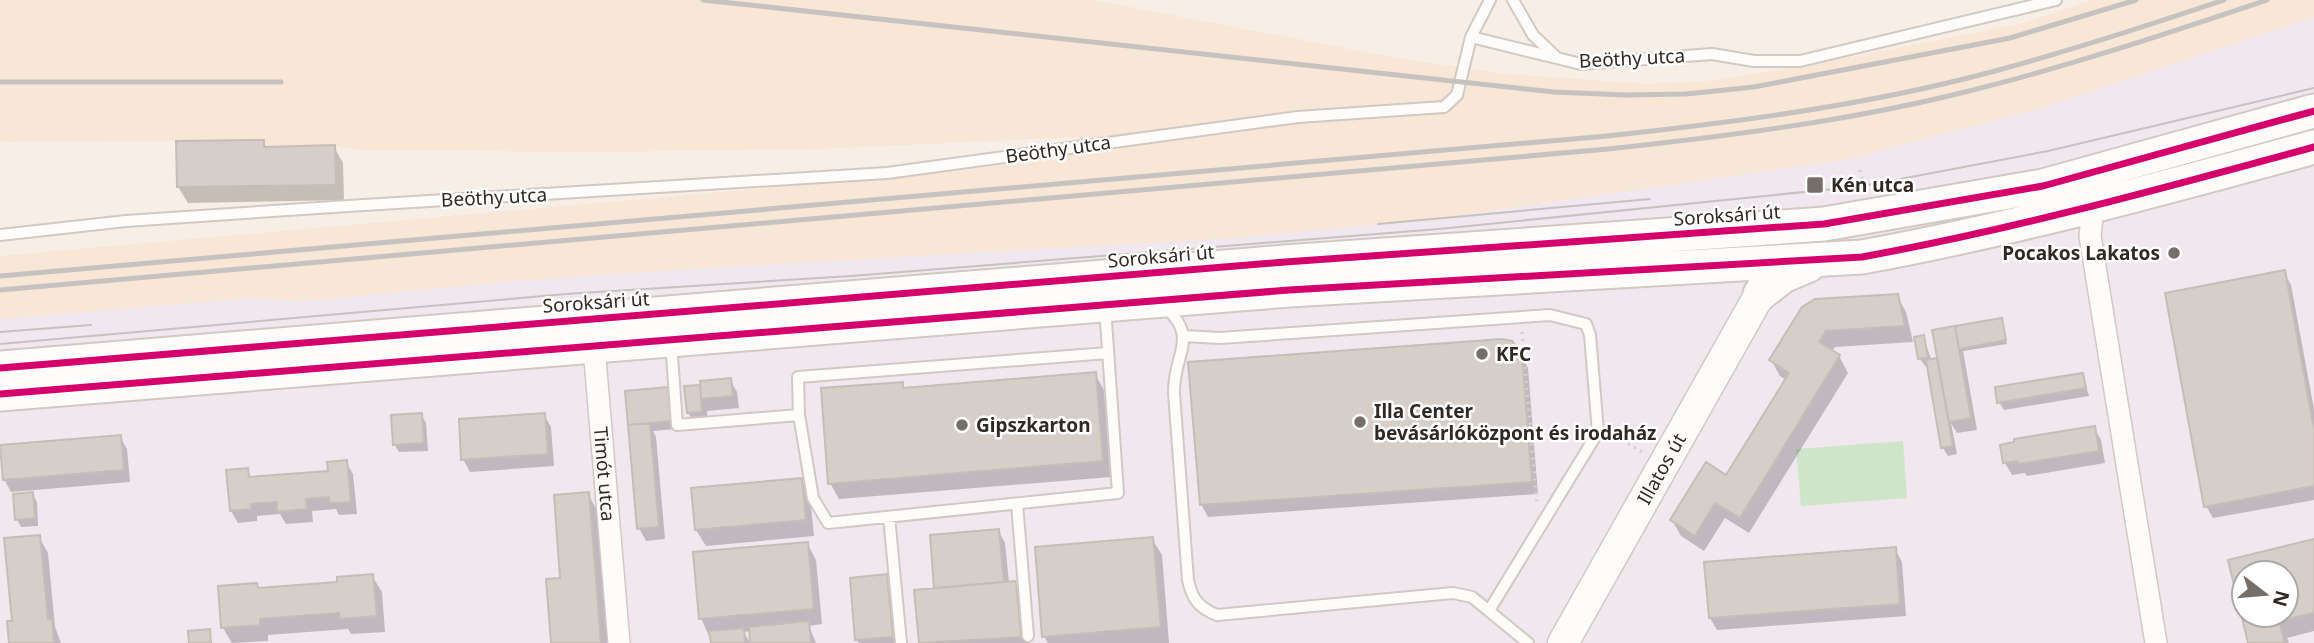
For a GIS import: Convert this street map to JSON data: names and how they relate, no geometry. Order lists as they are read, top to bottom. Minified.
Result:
{"streets":{"main road":["Soroksári út"],"street":["Illatos út","Timót utca"],"lane":["Beöthy utca"]},"crossings":[["Soroksári út","Illatos út"]],"places":{"transit":["Kén utca"],"other":["Pocakos Lakatos","KFC","Illa Center bevásárlóközpont és irodaház","Gipszkarton"]},"north":"right"}
